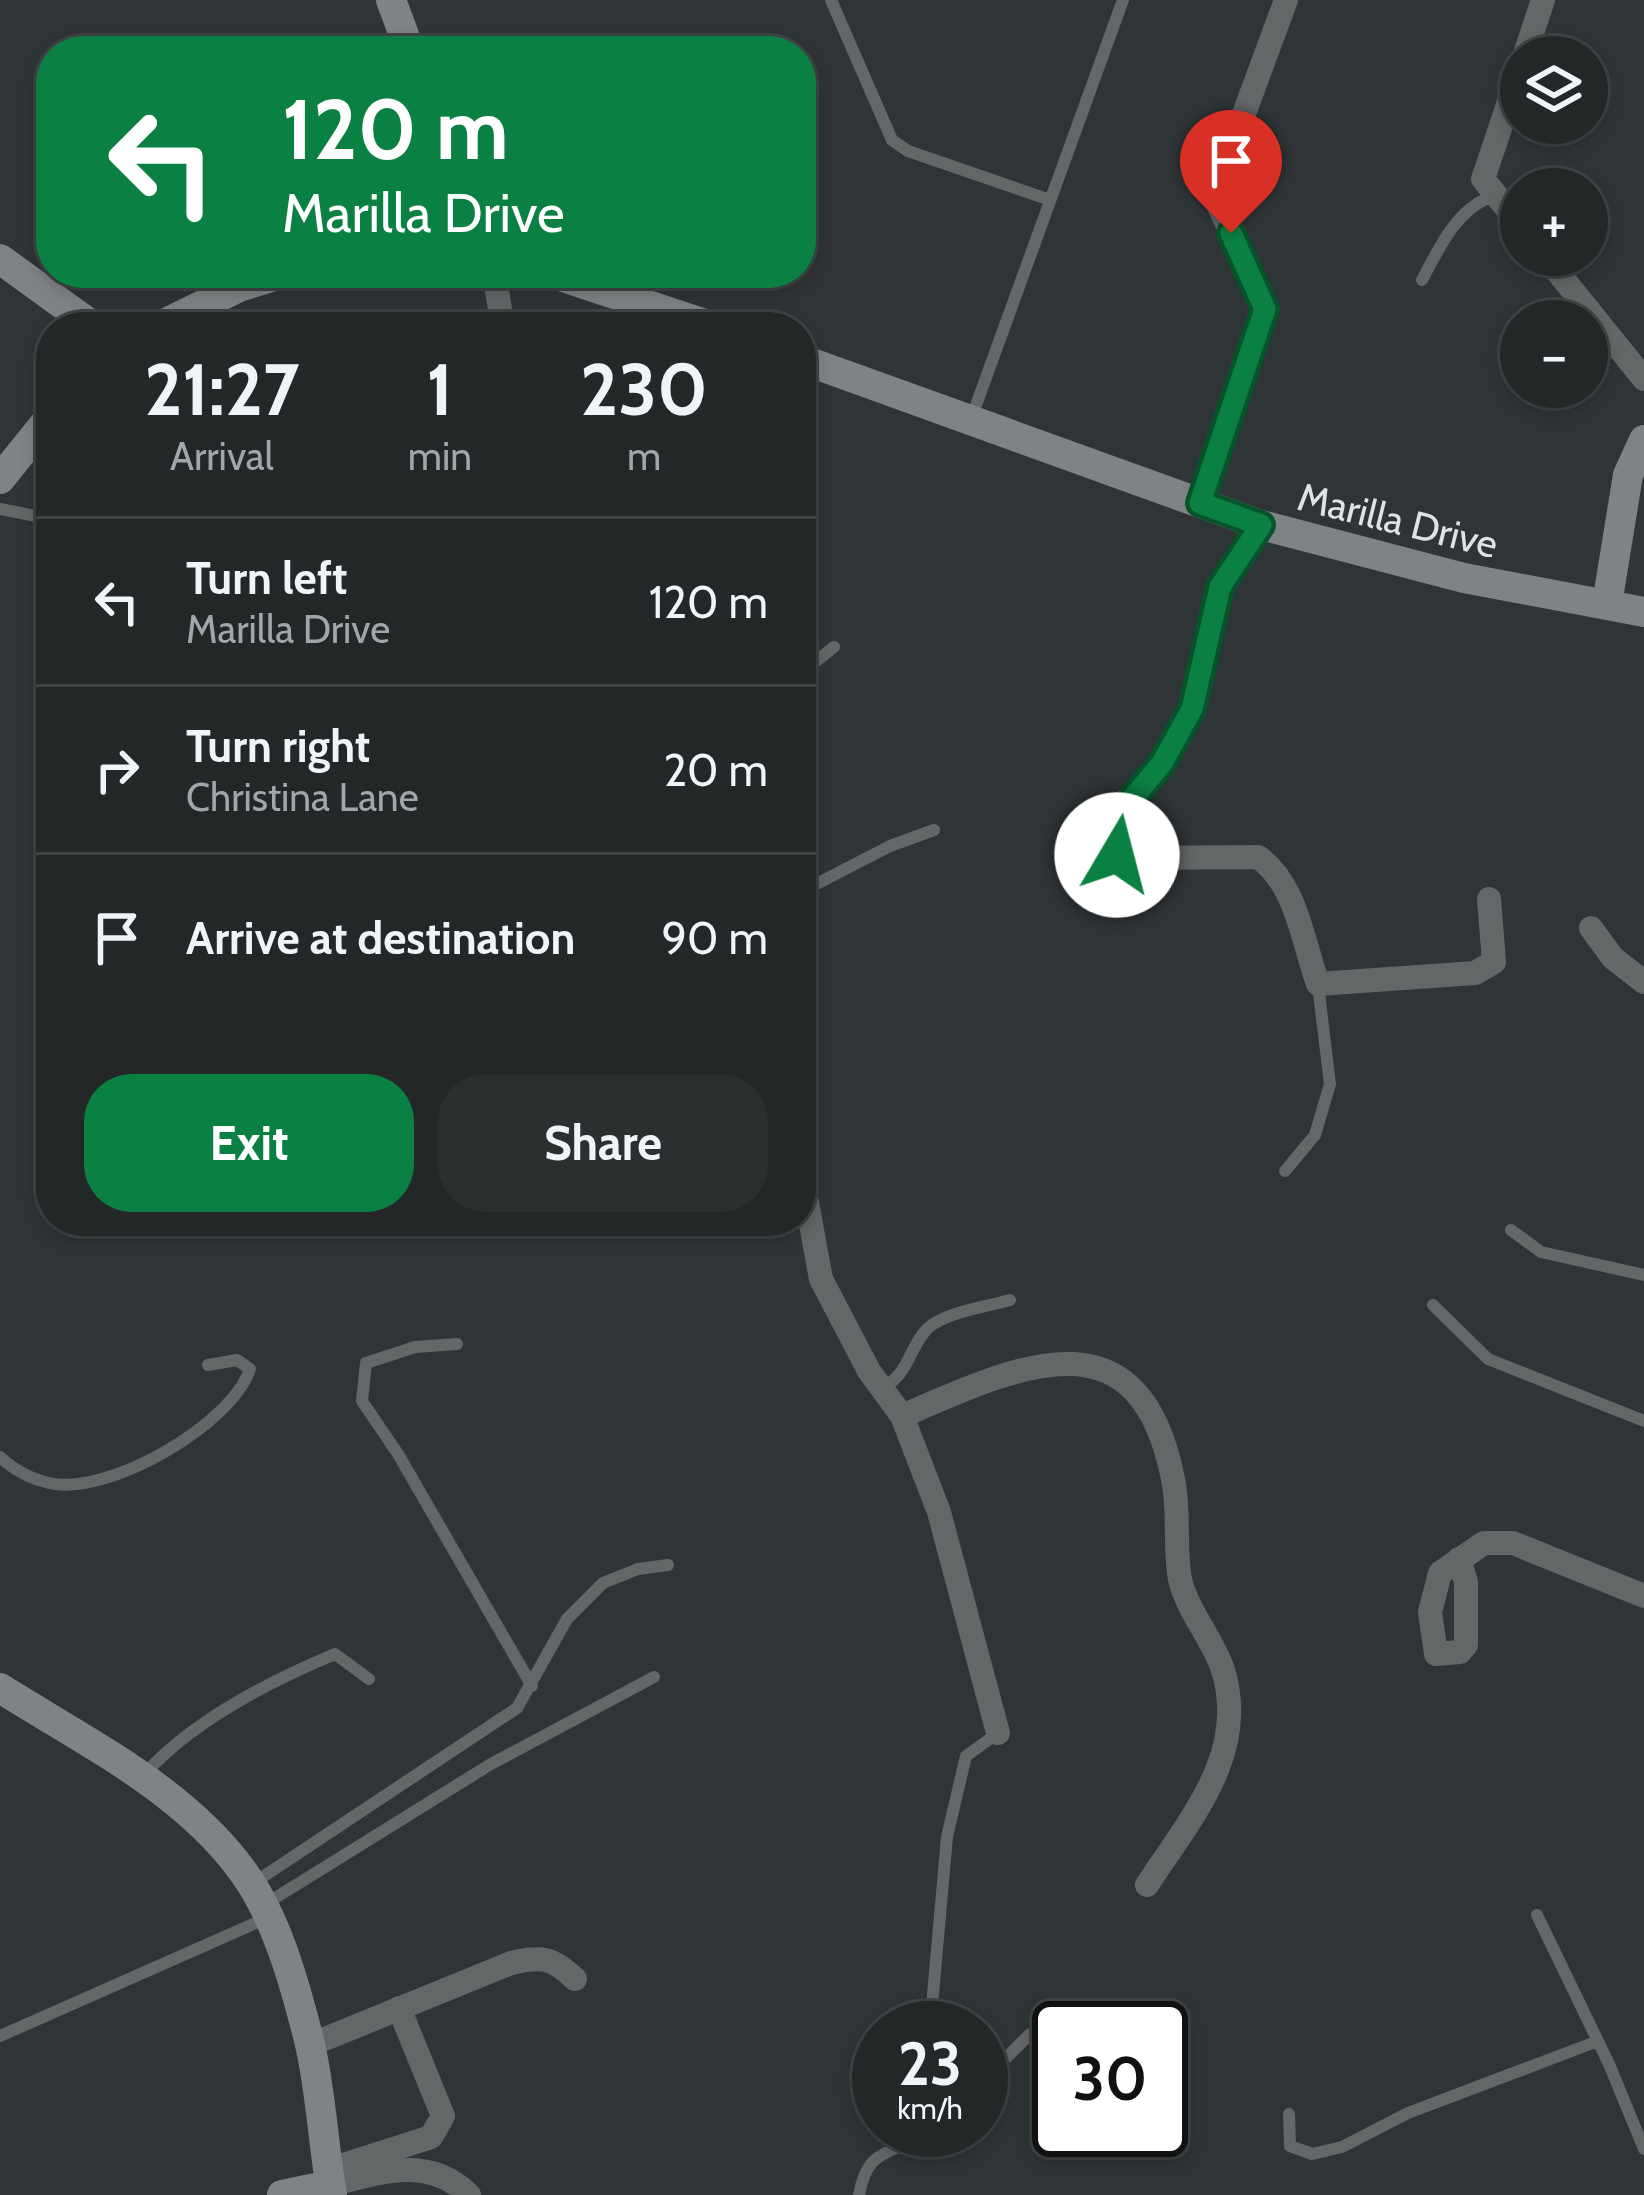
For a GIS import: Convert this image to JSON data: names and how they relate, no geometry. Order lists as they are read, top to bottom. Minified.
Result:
{"streets":{"street":["Marilla Drive"]},"page":{"map_buttons":["+","−"],"turn":["120 m","Marilla Drive"],"eta":["21:27","Arrival","1","min","230","m"],"list":[{"name":"Turn left","note":"Marilla Drive","value":"120 m"},{"name":"Turn right","note":"Christina Lane","value":"20 m"},{"name":"Arrive at destination","value":"90 m"}],"buttons":["Exit","Share"],"speed":"23 km/h","limit":"30"}}
